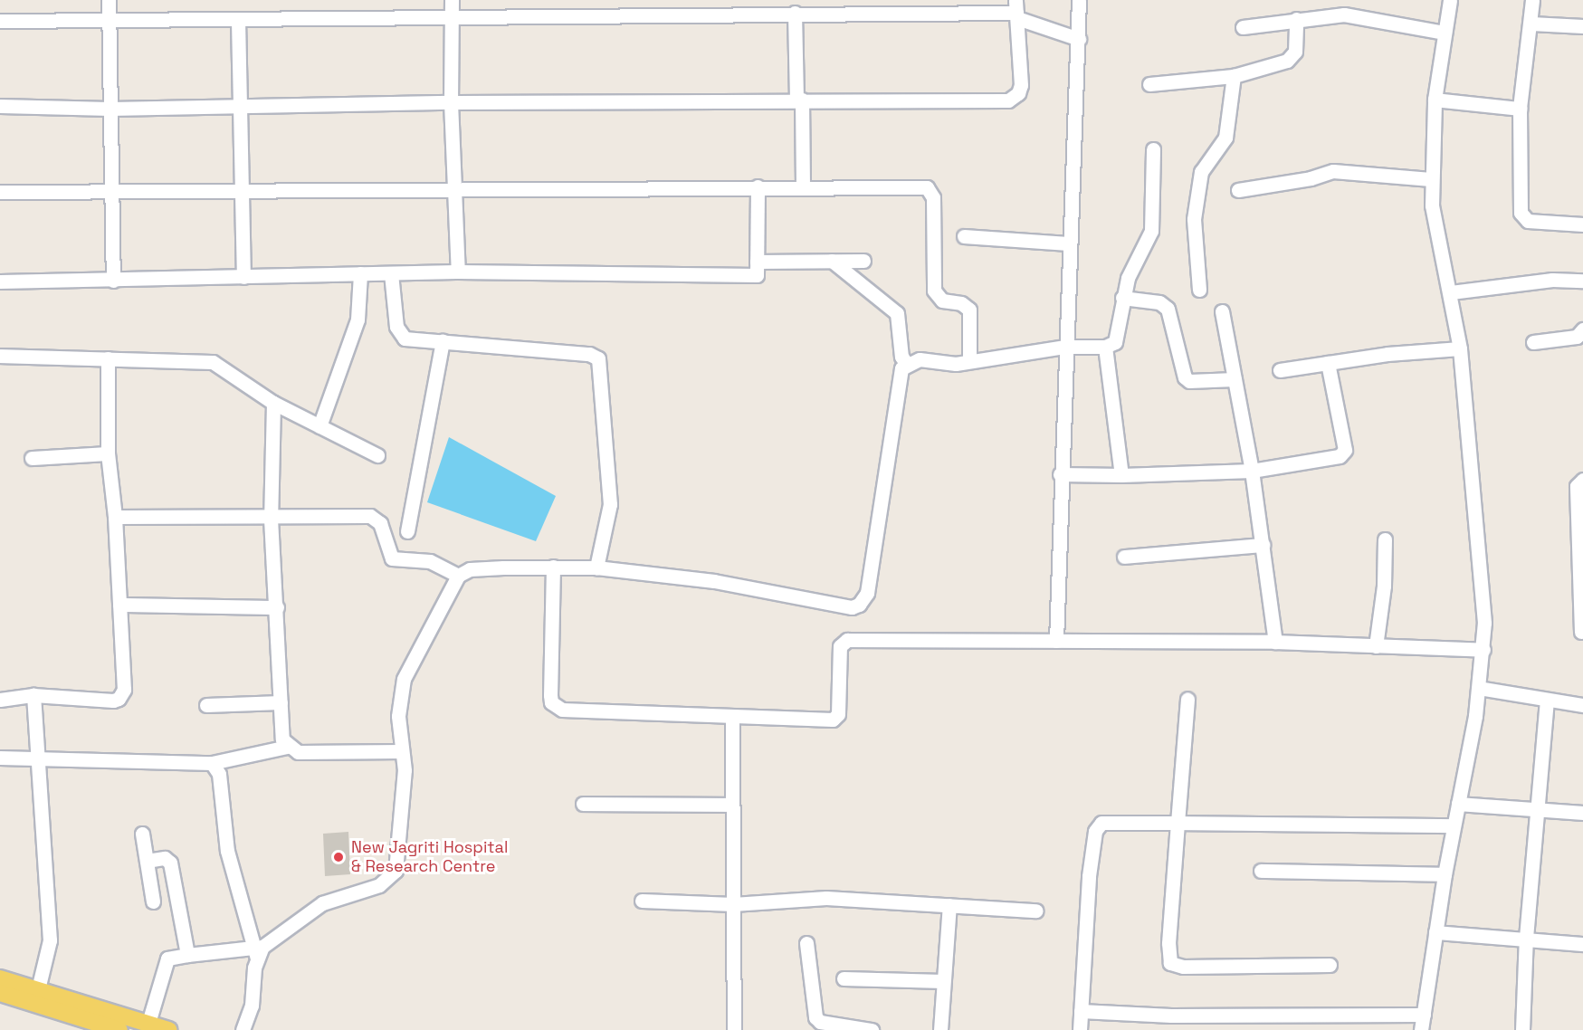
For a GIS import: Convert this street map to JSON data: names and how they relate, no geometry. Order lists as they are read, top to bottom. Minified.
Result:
{"places":["New Jagriti Hospital & Research Centre"]}
